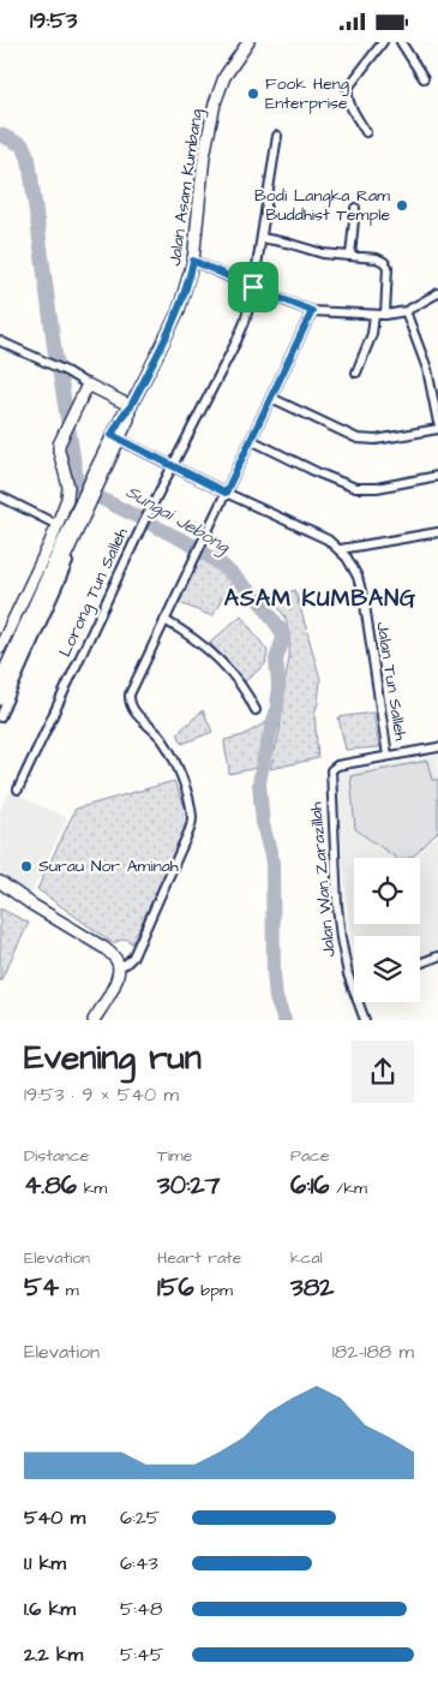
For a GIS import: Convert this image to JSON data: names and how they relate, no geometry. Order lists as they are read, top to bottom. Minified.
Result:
{"streets":{"main road":["Jalan Asam Kumbang"],"street":["Lorong Tun Salleh","Jalan Tun Salleh","Jalan Wan Zarazillah"]},"crossings":[["Jalan Asam Kumbang","Jalan Tun Salleh"],["Lorong Tun Salleh","Jalan Tun Salleh"],["Jalan Tun Salleh","Jalan Wan Zarazillah"]],"districts":["ASAM KUMBANG"],"water":["Sungai Jebong"],"places":["Fook Heng Enterprise","Bodi Langka Ram Buddhist Temple","Surau Nor Aminah"],"page":{"status":"19:53","heading":["Evening run","19:53 · 9 × 540 m"],"stats":[["Distance","4.86 km"],["Time","30:27"],["Pace","6:16 /km"],["Elevation","54 m"],["Heart rate","156 bpm"],["kcal","382"]],"chart":["Elevation","182–188 m"],"list":[{"name":"540 m","note":"6:25"},{"name":"1.1 km","note":"6:43"},{"name":"1.6 km","note":"5:48"},{"name":"2.2 km","note":"5:45"}]}}
